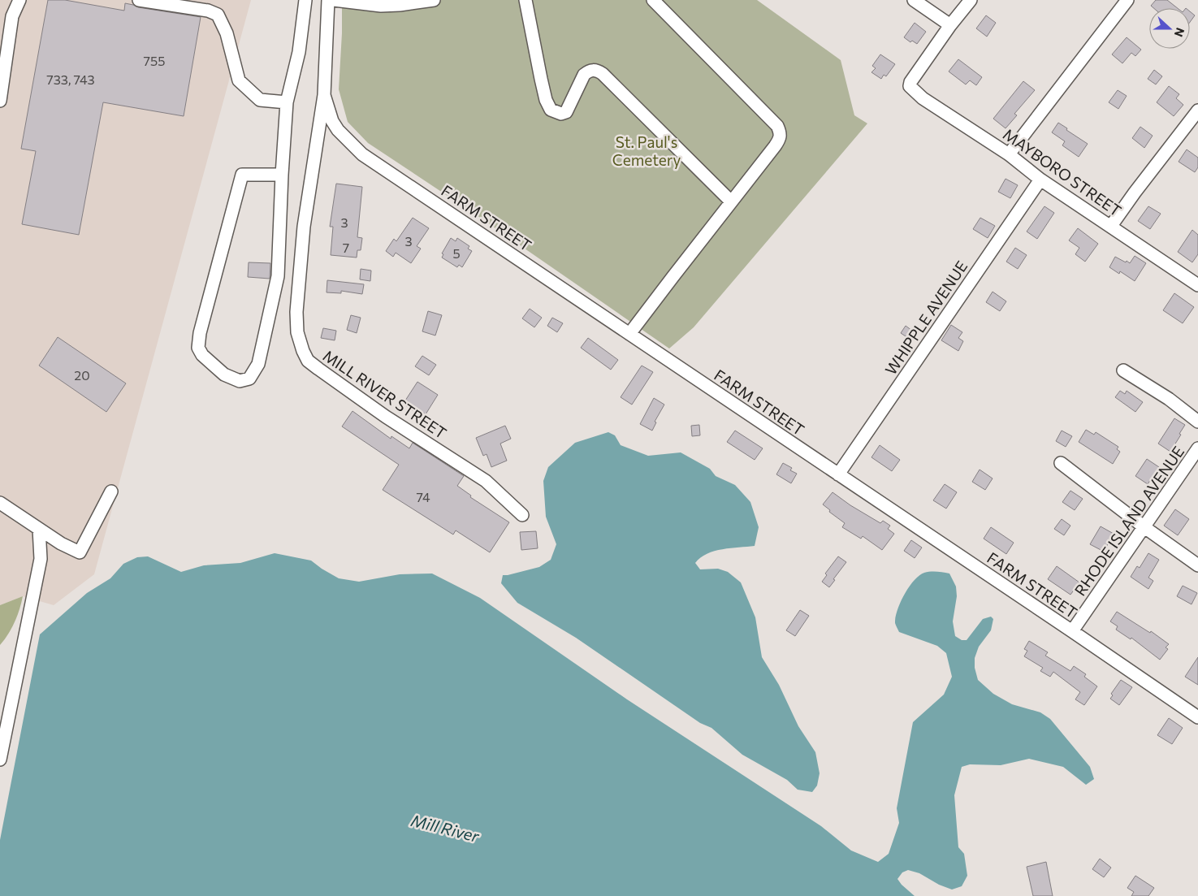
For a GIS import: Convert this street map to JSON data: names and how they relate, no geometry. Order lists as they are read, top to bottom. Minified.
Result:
{"streets":{"street":["MAYBORO STREET","FARM STREET","WHIPPLE AVENUE","MILL RIVER STREET","RHODE ISLAND AVENUE"]},"crossings":[["MAYBORO STREET","WHIPPLE AVENUE"],["FARM STREET","WHIPPLE AVENUE"],["FARM STREET","MILL RIVER STREET"],["FARM STREET","RHODE ISLAND AVENUE"]],"water":["Mill River"],"parks":["St. Paul's Cemetery"],"house_numbers":["755","733, 743","3","3","7","5","20","74"],"north":"right"}
